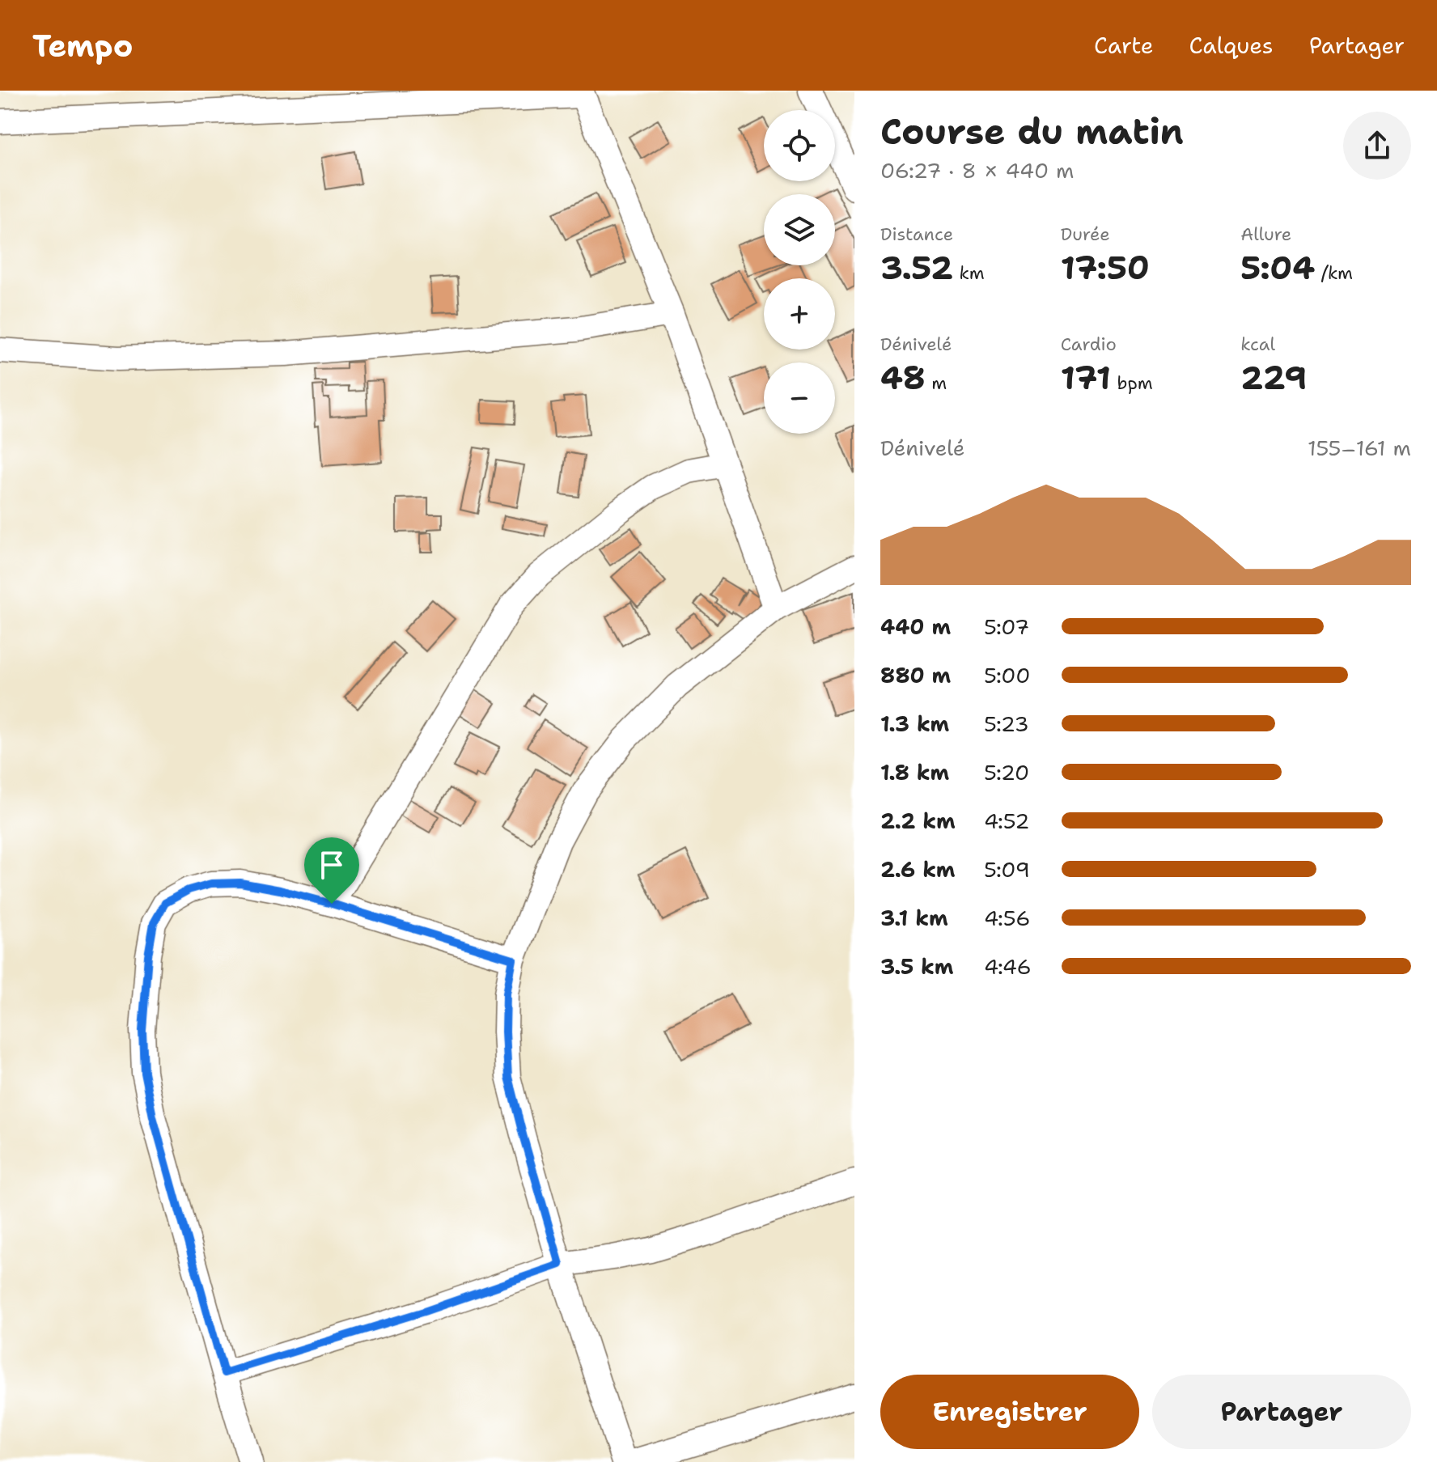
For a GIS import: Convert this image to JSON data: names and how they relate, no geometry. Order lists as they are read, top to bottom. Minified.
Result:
{"page":{"header":"Tempo","nav":["Carte","Calques","Partager"],"heading":["Course du matin","06:27 · 8 × 440 m"],"map_buttons":["+","−"],"stats":[["Distance","3.52 km"],["Durée","17:50"],["Allure","5:04 /km"],["Dénivelé","48 m"],["Cardio","171 bpm"],["kcal","229"]],"chart":["Dénivelé","155–161 m"],"list":[{"name":"440 m","note":"5:07"},{"name":"880 m","note":"5:00"},{"name":"1.3 km","note":"5:23"},{"name":"1.8 km","note":"5:20"},{"name":"2.2 km","note":"4:52"},{"name":"2.6 km","note":"5:09"},{"name":"3.1 km","note":"4:56"},{"name":"3.5 km","note":"4:46"}],"buttons":["Enregistrer","Partager"]}}
